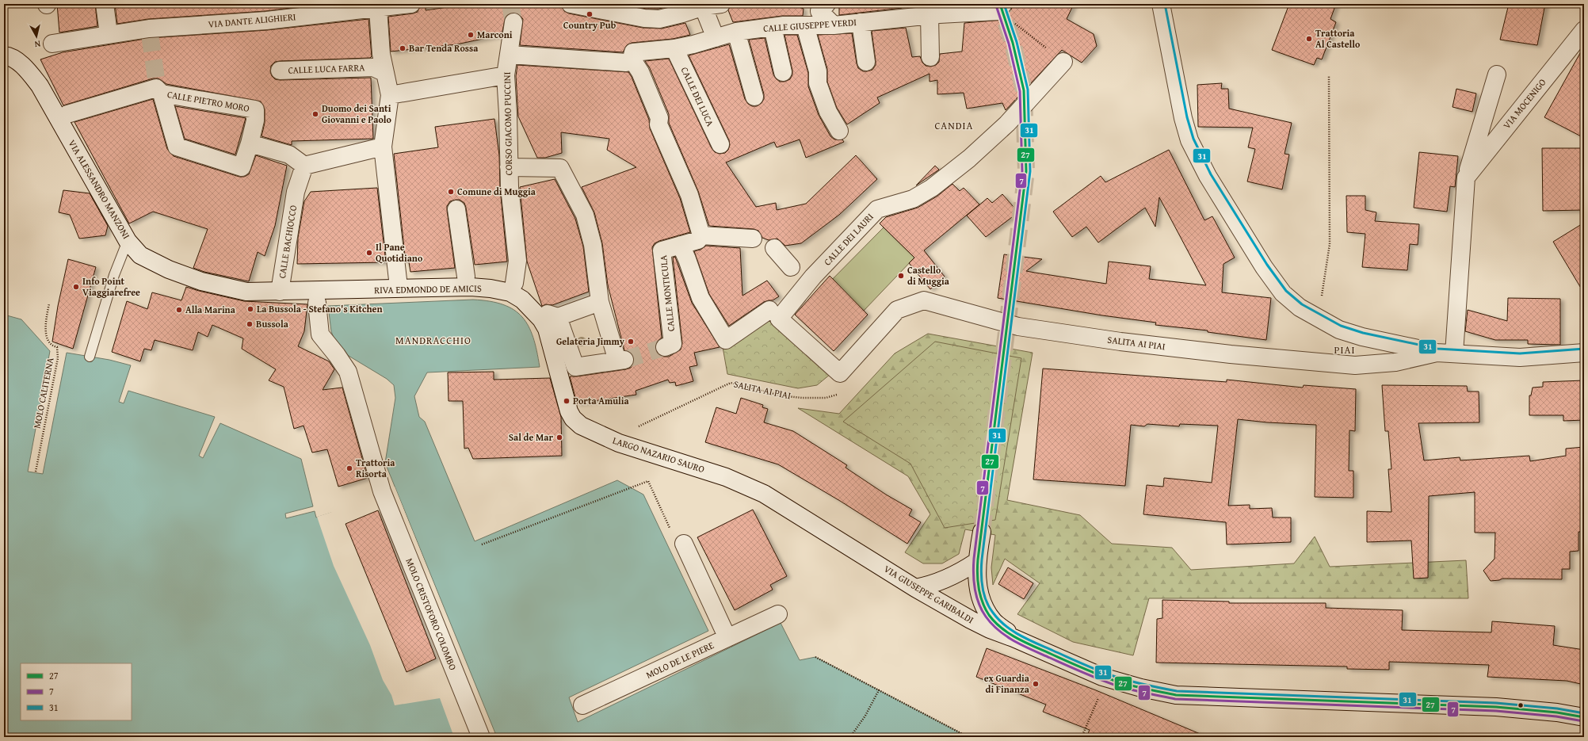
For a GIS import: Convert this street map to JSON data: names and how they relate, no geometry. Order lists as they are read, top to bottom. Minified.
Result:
{"streets":{"street":["VIA DANTE ALIGHIERI","CALLE GIUSEPPE VERDI","CALLE LUCA FARRA","CALLE DEI LUCA","CALLE PIETRO MORO","VIA MOCENIGO","CORSO GIACOMO PUCCINI","VIA ALESSANDRO MANZONI","CALLE DEI LAURI","CALLE BACHIOCCO","RIVA EDMONDO DE AMICIS","CALLE MONTICULA","SALITA AI PIAI","LARGO NAZARIO SAURO","VIA GIUSEPPE GARIBALDI","MOLO CRISTOFORO COLOMBO","MOLO DE LE PIERE"],"path":["MOLO CALITERNA"]},"crossings":[["CALLE GIUSEPPE VERDI","CALLE DEI LUCA"],["CALLE GIUSEPPE VERDI","CORSO GIACOMO PUCCINI"],["VIA ALESSANDRO MANZONI","CALLE BACHIOCCO"],["VIA ALESSANDRO MANZONI","RIVA EDMONDO DE AMICIS"],["CALLE DEI LAURI","SALITA AI PIAI"],["RIVA EDMONDO DE AMICIS","LARGO NAZARIO SAURO"],["LARGO NAZARIO SAURO","VIA GIUSEPPE GARIBALDI"]],"districts":["CANDIA","MANDRACCHIO","PIAI"],"places":["Country Pub","Marconi","Trattoria Al Castello","Bar Tenda Rossa","Duomo dei Santi Giovanni e Paolo","Comune di Muggia","Il Pane Quotidiano","Castello di Muggia","Info Point Viaggiarefree","La Bussola - Stefano's Kitchen","Alla Marina","Bussola","Gelateria Jimmy","Porta Amulia","Sal de Mar","Trattoria Risorta","ex Guardia di Finanza"],"lines":["transit line 27","transit line 31","transit line 7"],"legend":["27","7","31"],"north":"bottom"}
